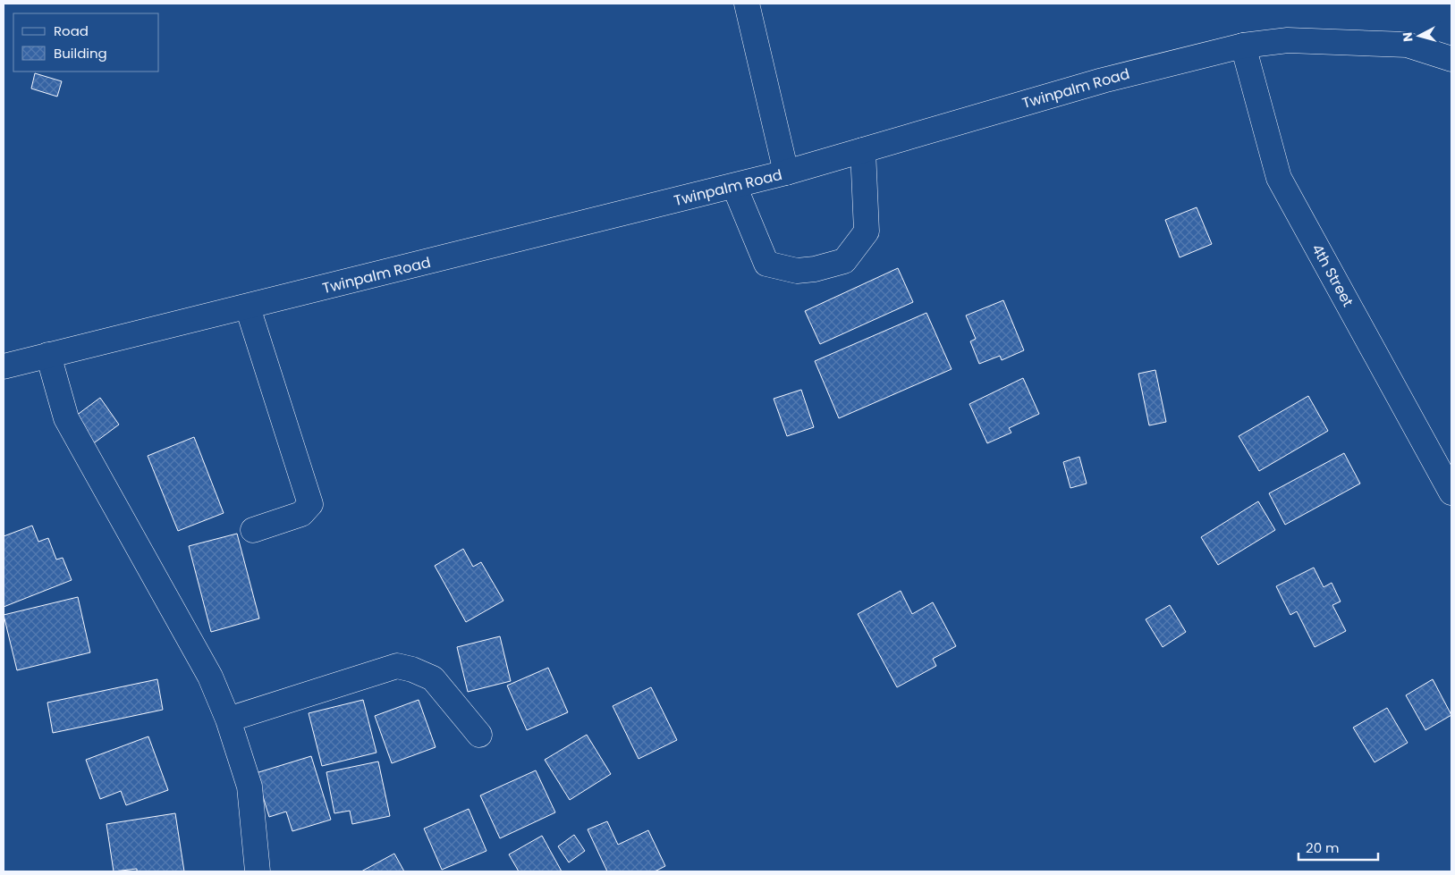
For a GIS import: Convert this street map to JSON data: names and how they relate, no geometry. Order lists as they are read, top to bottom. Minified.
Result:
{"streets":{"street":["Twinpalm Road","4th Street"]},"crossings":[["Twinpalm Road","4th Street"]],"legend":["Road","Building"],"scale_bar":"20 m","north":"left"}
